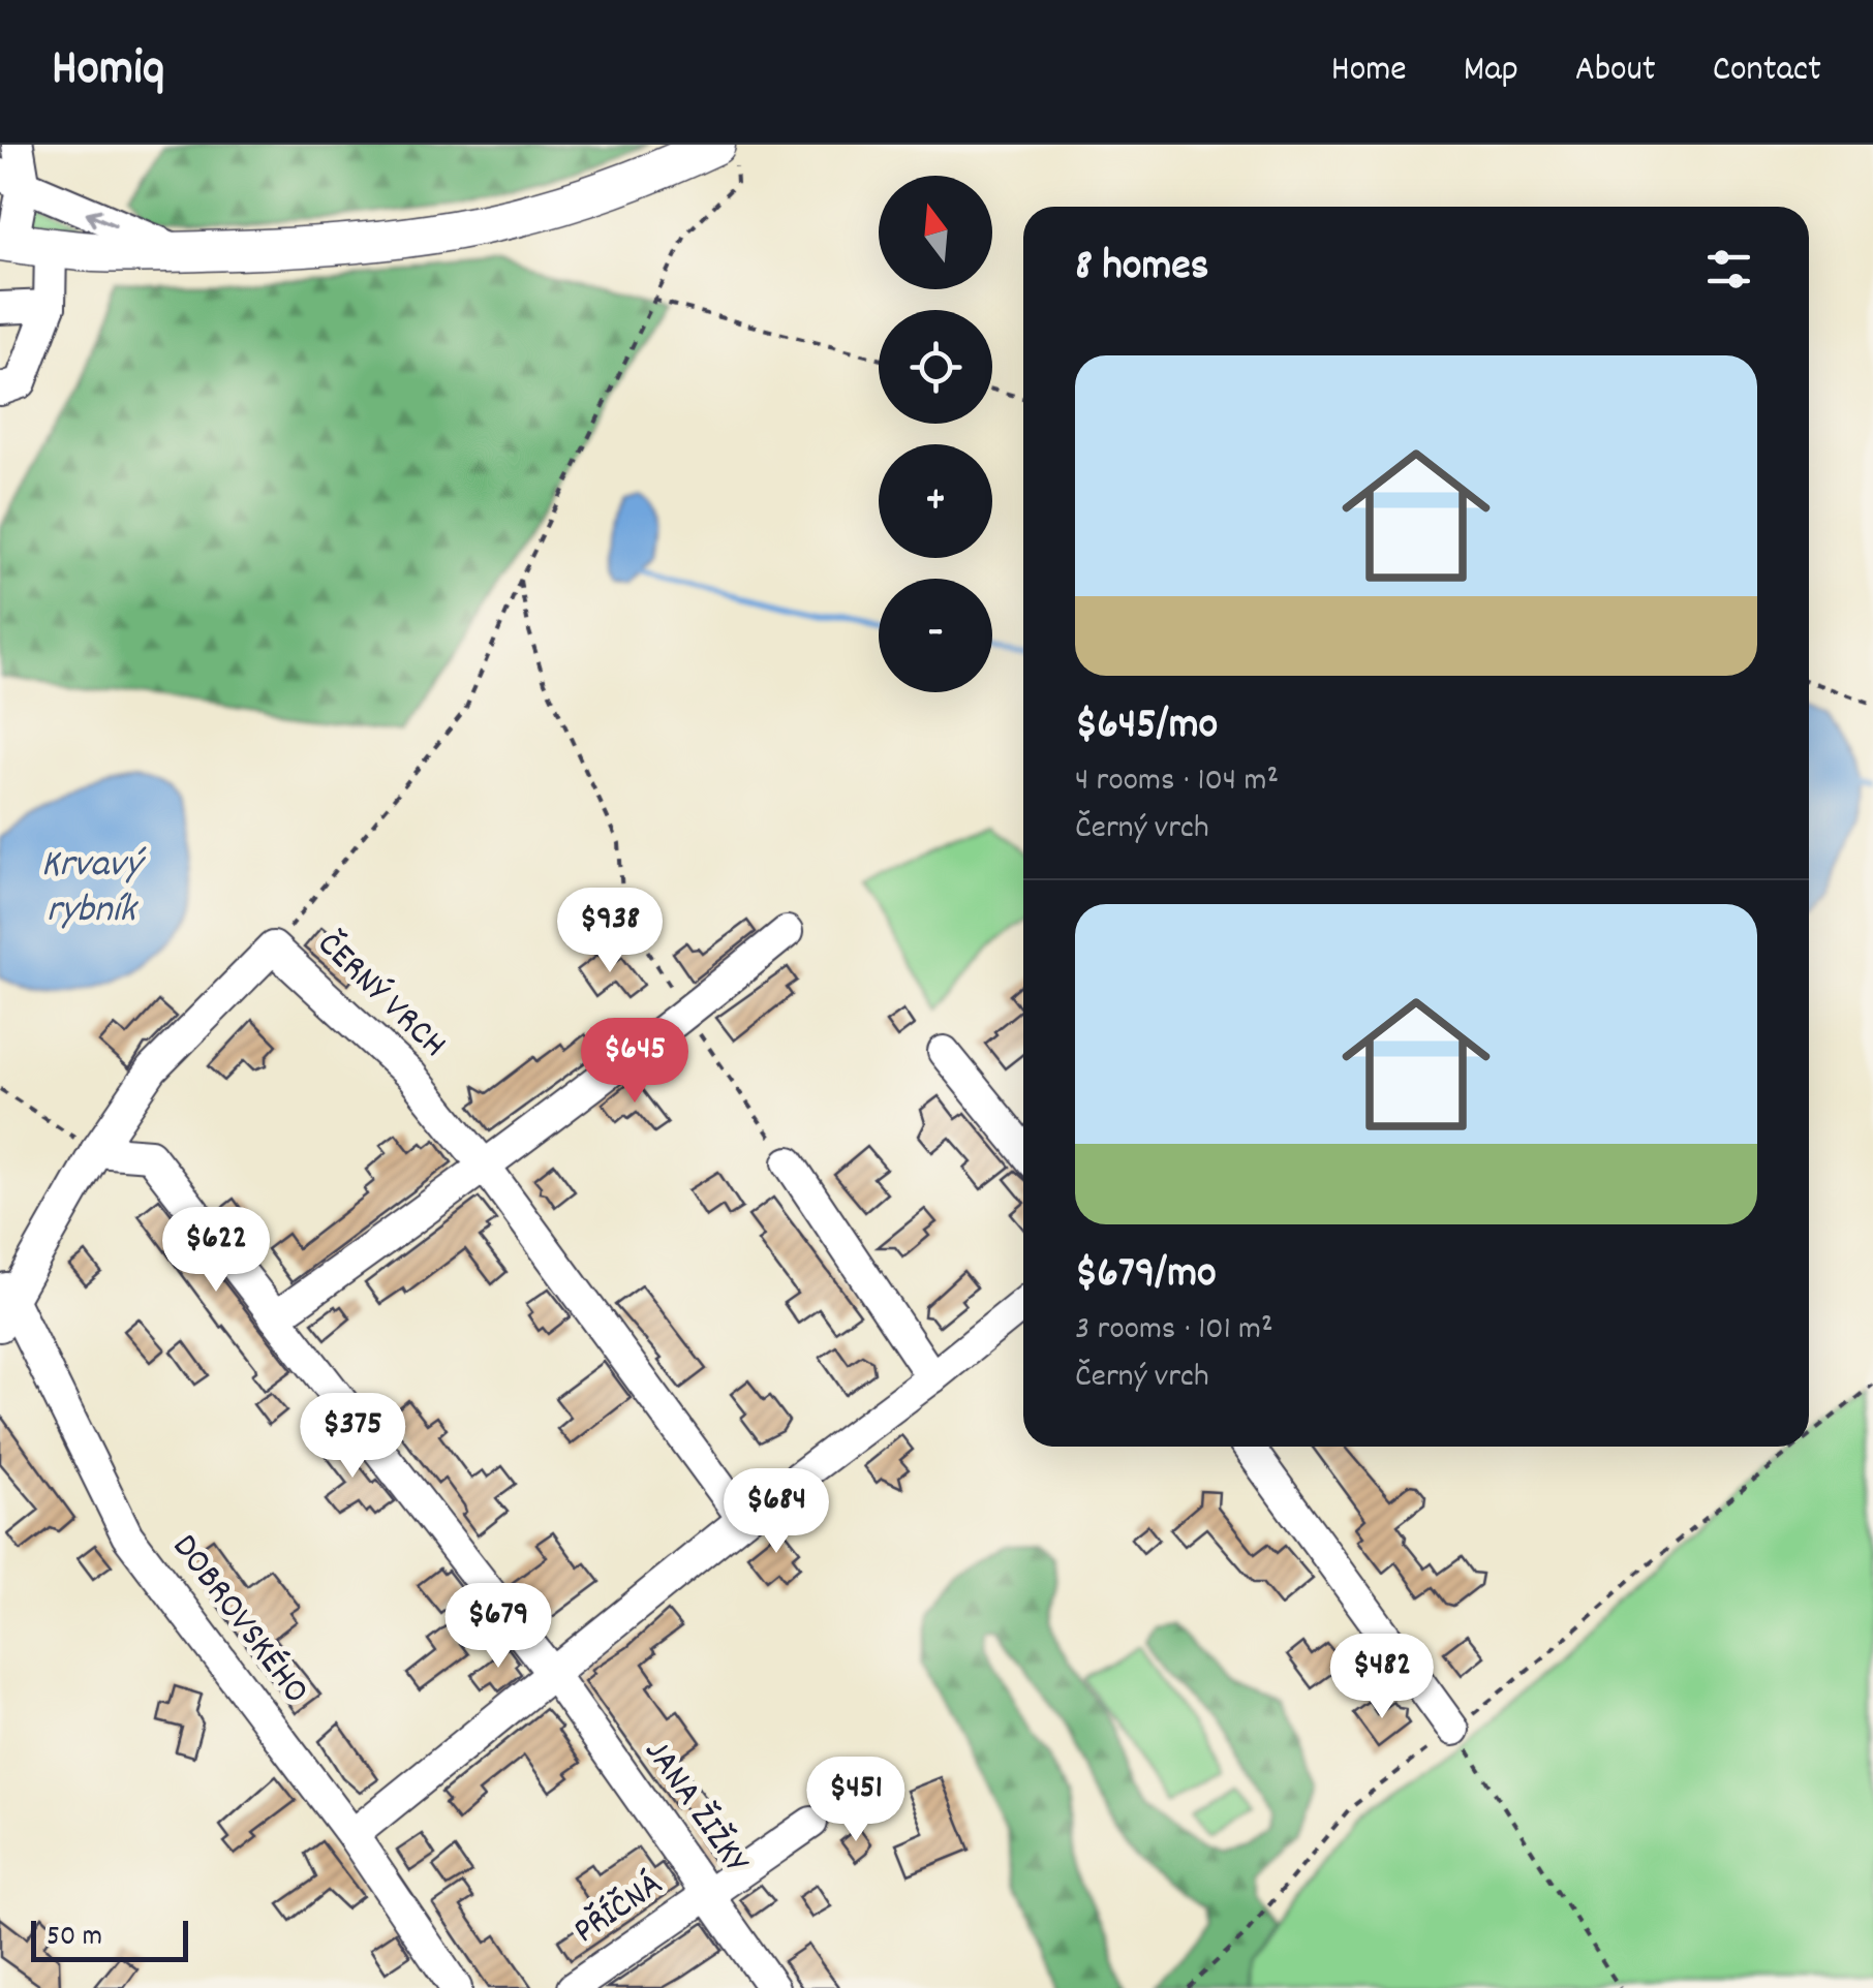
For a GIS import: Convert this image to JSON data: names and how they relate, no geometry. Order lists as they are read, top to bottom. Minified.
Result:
{"streets":{"street":["ČERNÝ VRCH","DOBROVSKÉHO","JANA ŽIŽKY","PŘÍČNÁ"]},"crossings":[["ČERNÝ VRCH","DOBROVSKÉHO"],["JANA ŽIŽKY","PŘÍČNÁ"]],"water":["Krvavý rybník"],"scale_bar":"50 m","north":"top","page":{"header":"Homiq","nav":["Home","Map","About","Contact"],"map_buttons":["+","−"],"heading":"8 homes","list":[{"name":"$645/mo","note":"4 rooms · 104 m² · Černý vrch"},{"name":"$679/mo","note":"3 rooms · 101 m² · Černý vrch"}],"price":["$938","$645","$622","$375","$684","$679","$482","$451"],"scale":"50 m"}}
